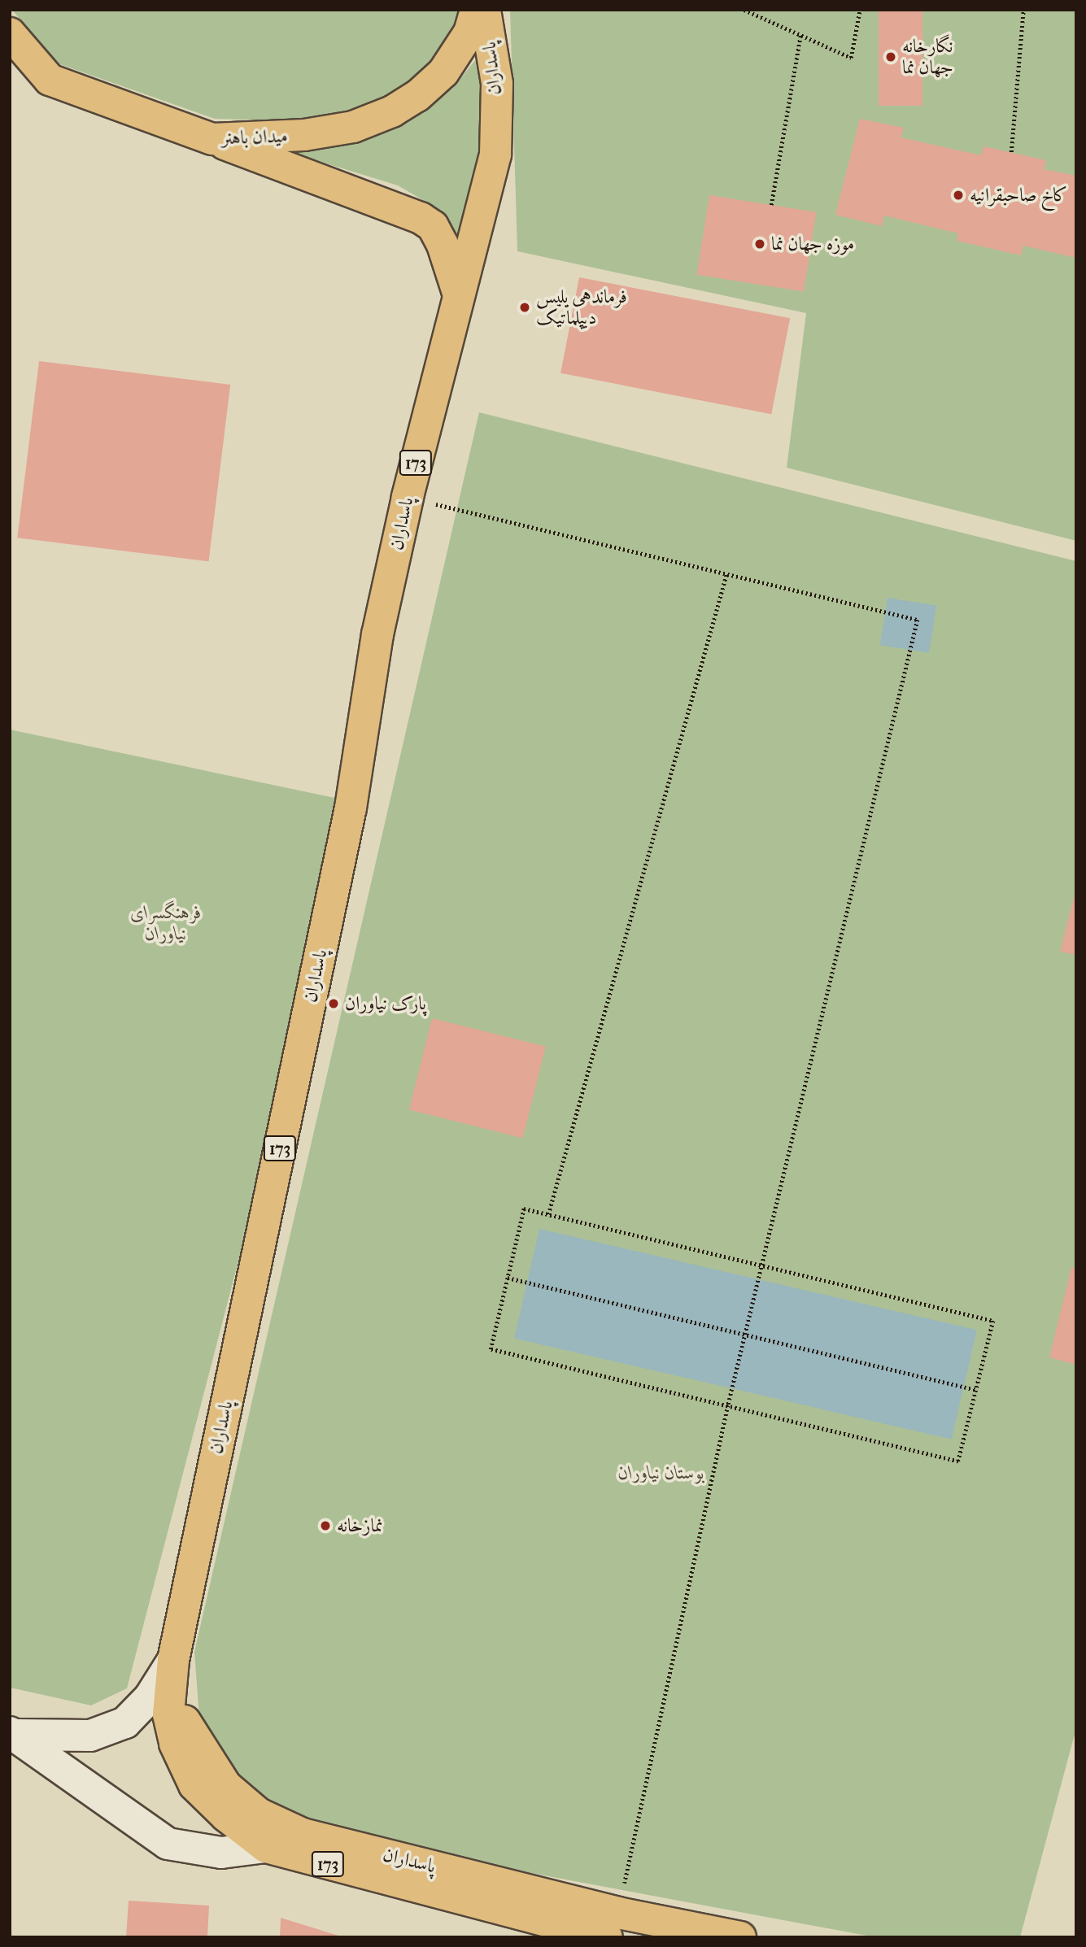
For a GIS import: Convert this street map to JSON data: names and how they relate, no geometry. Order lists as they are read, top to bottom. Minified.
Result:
{"streets":{"main road":["پاسداران","میدان باهنر","173"]},"parks":["فرهنگسرای نیاوران","بوستان نیاوران"],"places":["نگارخانه جهان نما","کاخ صاحبقرانیه","موزه جهان نما","فرماندهی پلیس دیپلماتیک","پارک نیاوران","نمازخانه"]}
